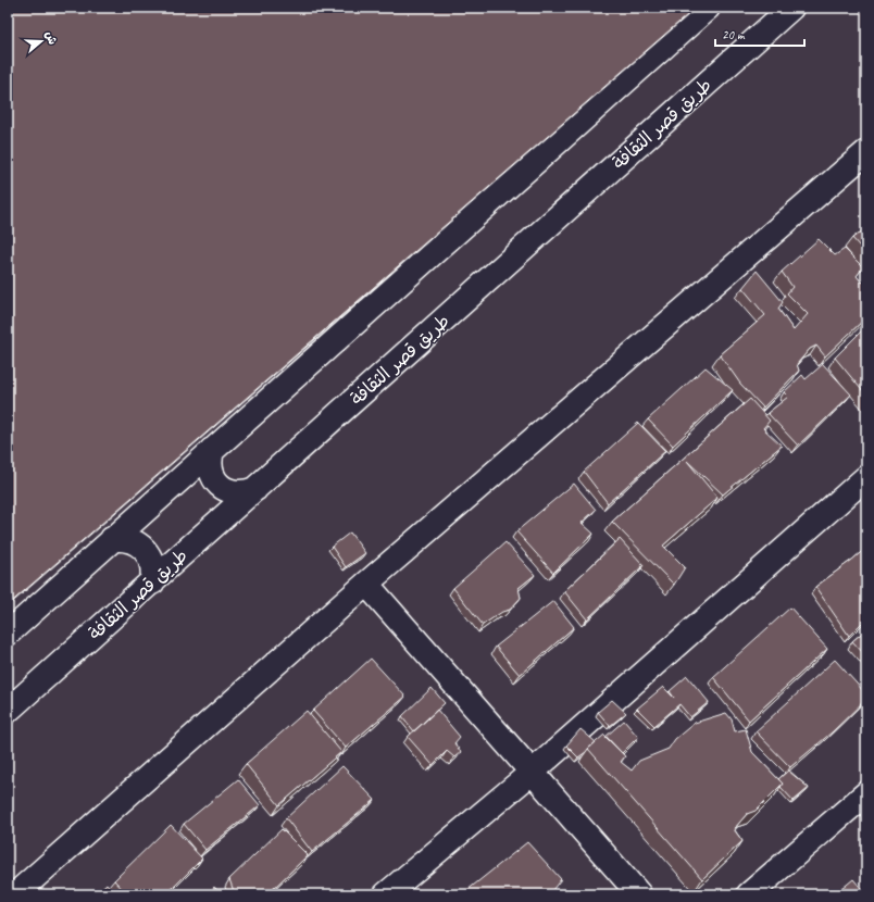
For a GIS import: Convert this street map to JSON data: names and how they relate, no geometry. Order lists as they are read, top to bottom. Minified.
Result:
{"streets":{"street":["طريق قصر الثقافة"]},"scale_bar":"20 m","north":"right"}
